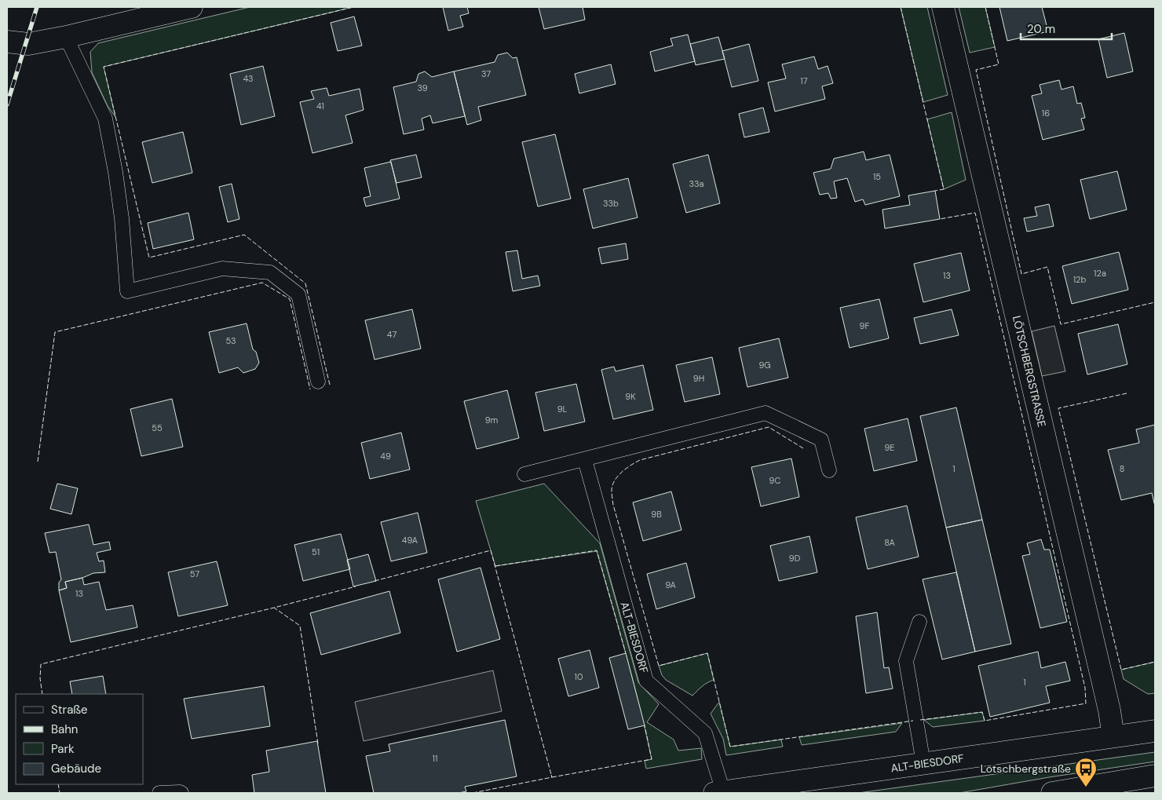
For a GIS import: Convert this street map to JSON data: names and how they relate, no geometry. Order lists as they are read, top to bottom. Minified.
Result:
{"streets":{"street":["LÖTSCHBERGSTRASSE","ALT-BIESDORF"]},"crossings":[["LÖTSCHBERGSTRASSE","ALT-BIESDORF"]],"places":{"bus stop":["Lötschbergstraße"]},"house_numbers":["37","43","17","39","41","16","15","33a","33b","12a","13","12b","9F","47","53","9G","9H","9K","9L","9m","55","9E","49","1","8","9C","9B","49A","8A","51","9D","57","9A","13","10","1","11"],"legend":["Straße","Bahn","Park","Gebäude"],"scale_bar":"20 m"}
